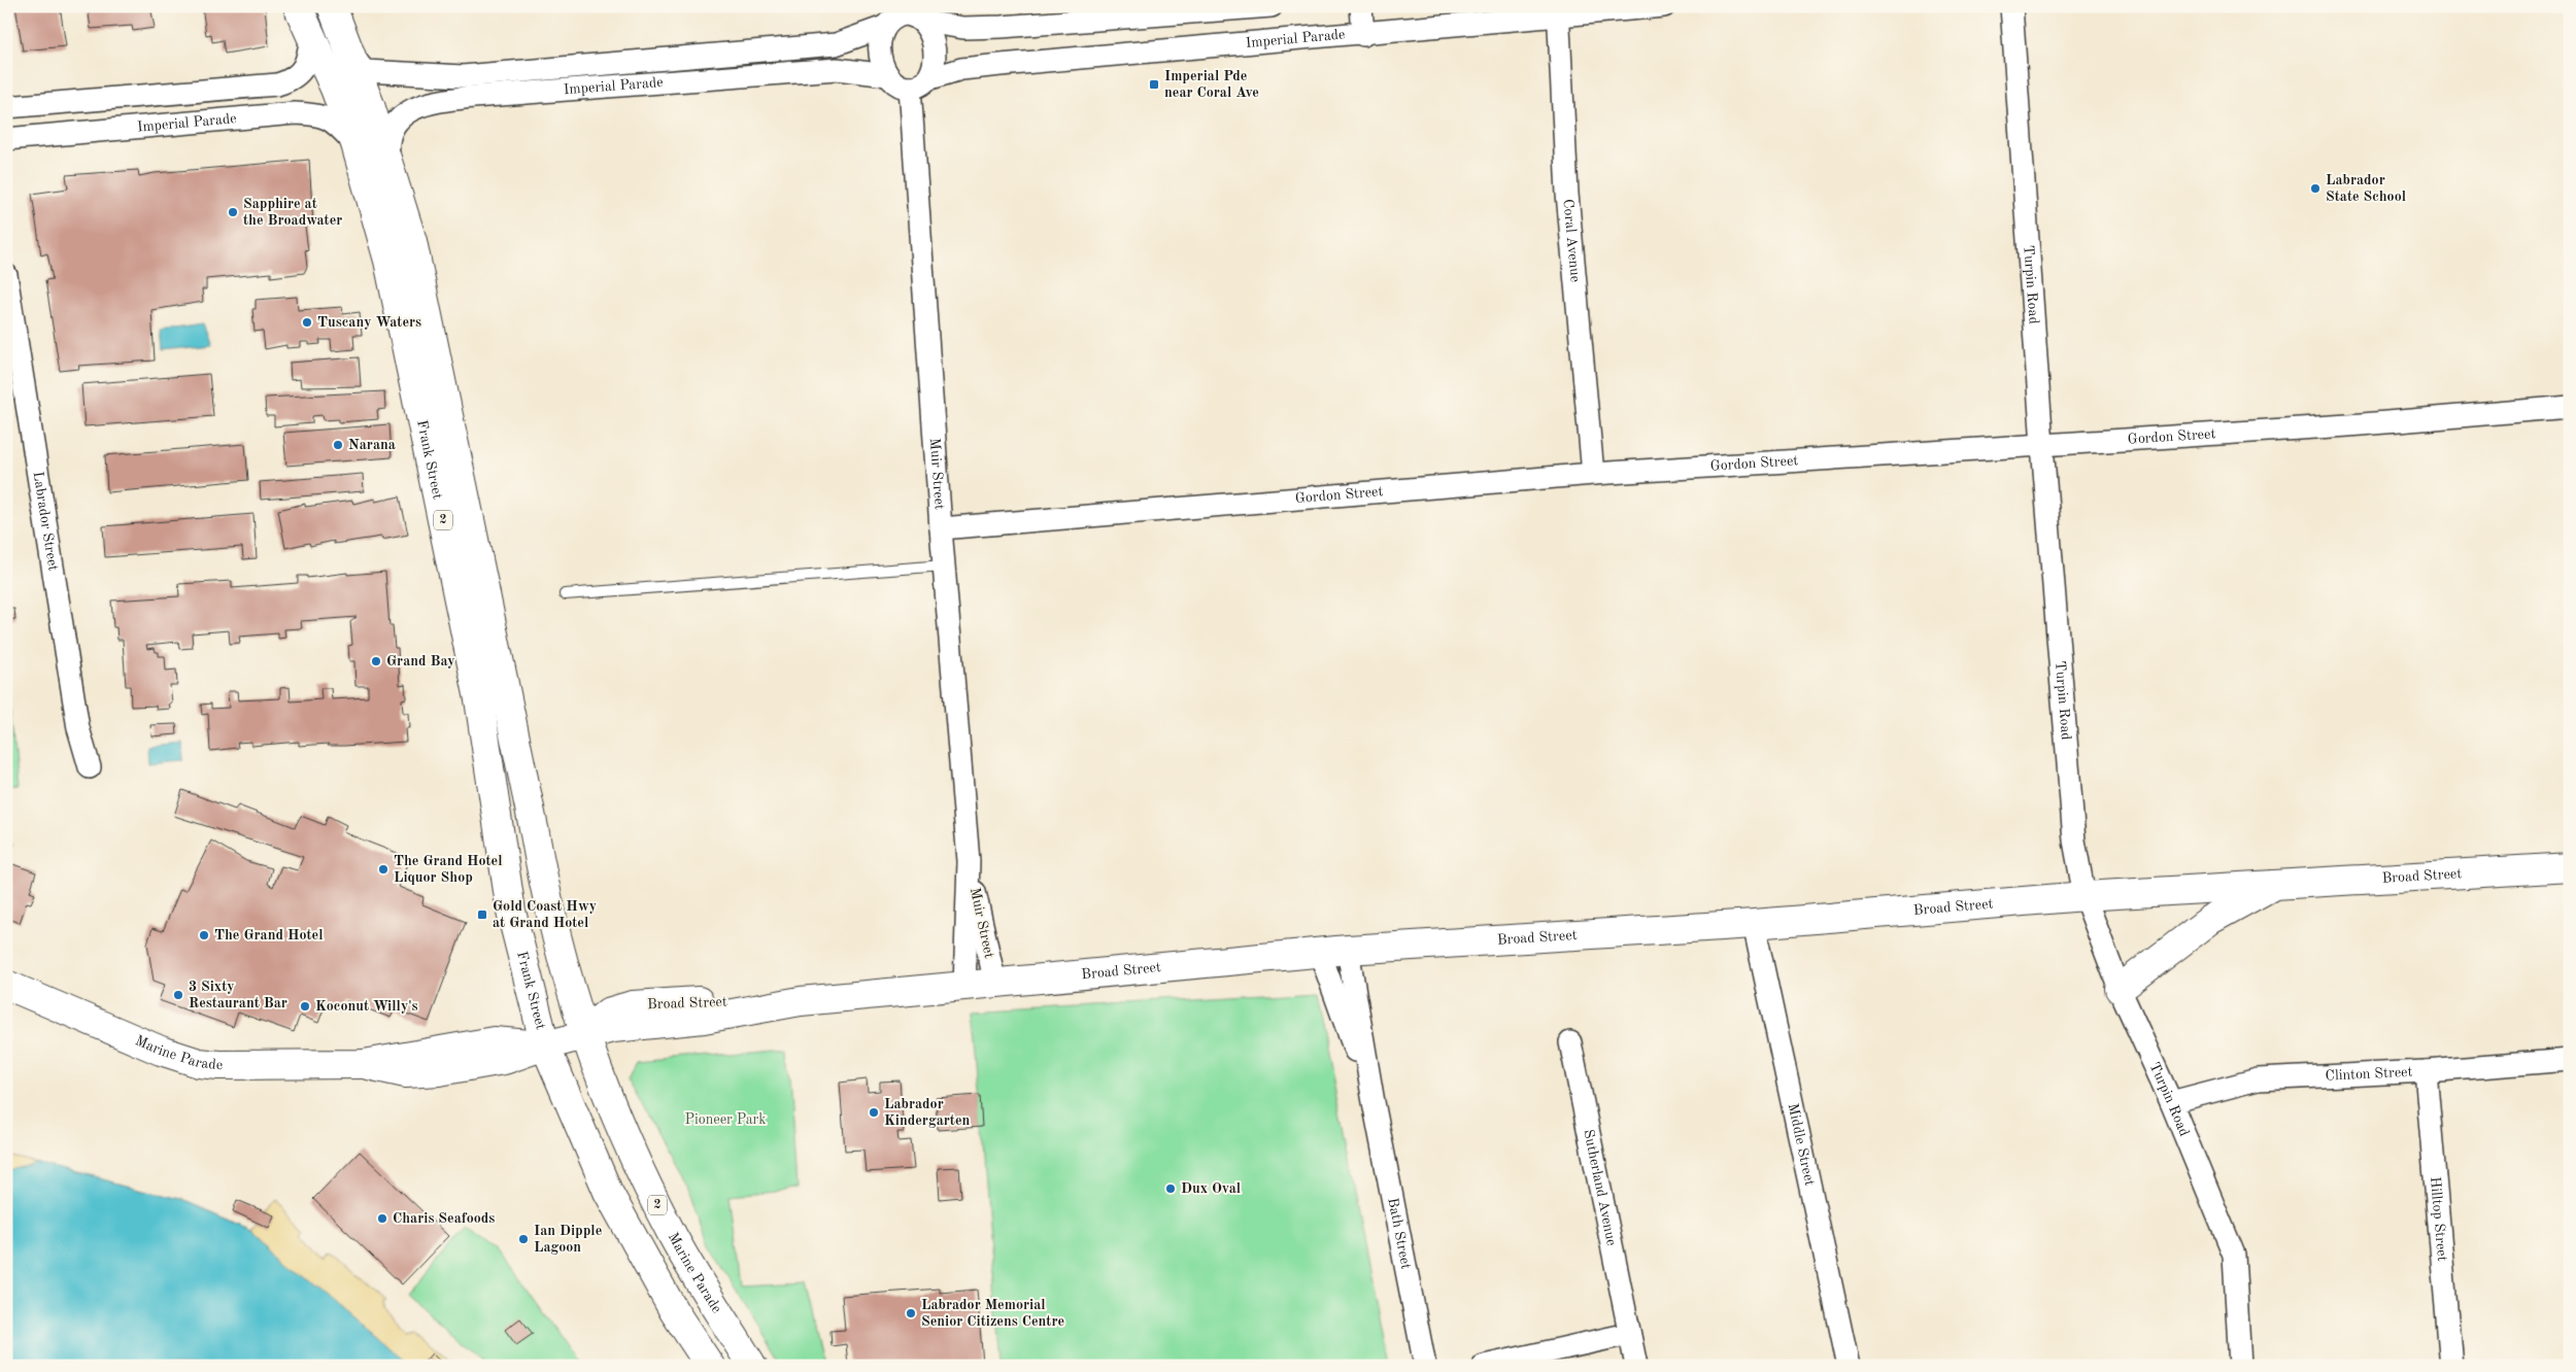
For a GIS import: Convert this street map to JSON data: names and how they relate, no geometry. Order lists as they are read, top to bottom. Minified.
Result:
{"streets":{"main road":["Frank Street","2","Broad Street","Marine Parade"],"street":["Imperial Parade","Coral Avenue","Turpin Road","Gordon Street","Muir Street","Labrador Street","Clinton Street","Middle Street","Sutherland Avenue","Hilltop Street","Bath Street"]},"crossings":[["Imperial Parade","Coral Avenue"],["Imperial Parade","Frank Street"],["Imperial Parade","Muir Street"],["Coral Avenue","Gordon Street"],["Turpin Road","Gordon Street"],["Turpin Road","Broad Street"],["Turpin Road","Clinton Street"],["Gordon Street","Muir Street"],["Frank Street","2"],["Frank Street","Broad Street"],["Frank Street","Marine Parade"],["Muir Street","Broad Street"],["2","Broad Street"],["2","Marine Parade"],["Broad Street","Marine Parade"],["Broad Street","Middle Street"],["Broad Street","Bath Street"],["Clinton Street","Hilltop Street"]],"parks":["Pioneer Park"],"places":{"transit":["Imperial Pde near Coral Ave","Gold Coast Hwy at Grand Hotel"],"other":["Labrador State School","Sapphire at the Broadwater","Tuscany Waters","Narana","Grand Bay","The Grand Hotel Liquor Shop","The Grand Hotel","3 Sixty Restaurant Bar","Koconut Willy's","Labrador Kindergarten","Dux Oval","Charis Seafoods","Ian Dipple Lagoon","Labrador Memorial Senior Citizens Centre"]}}
